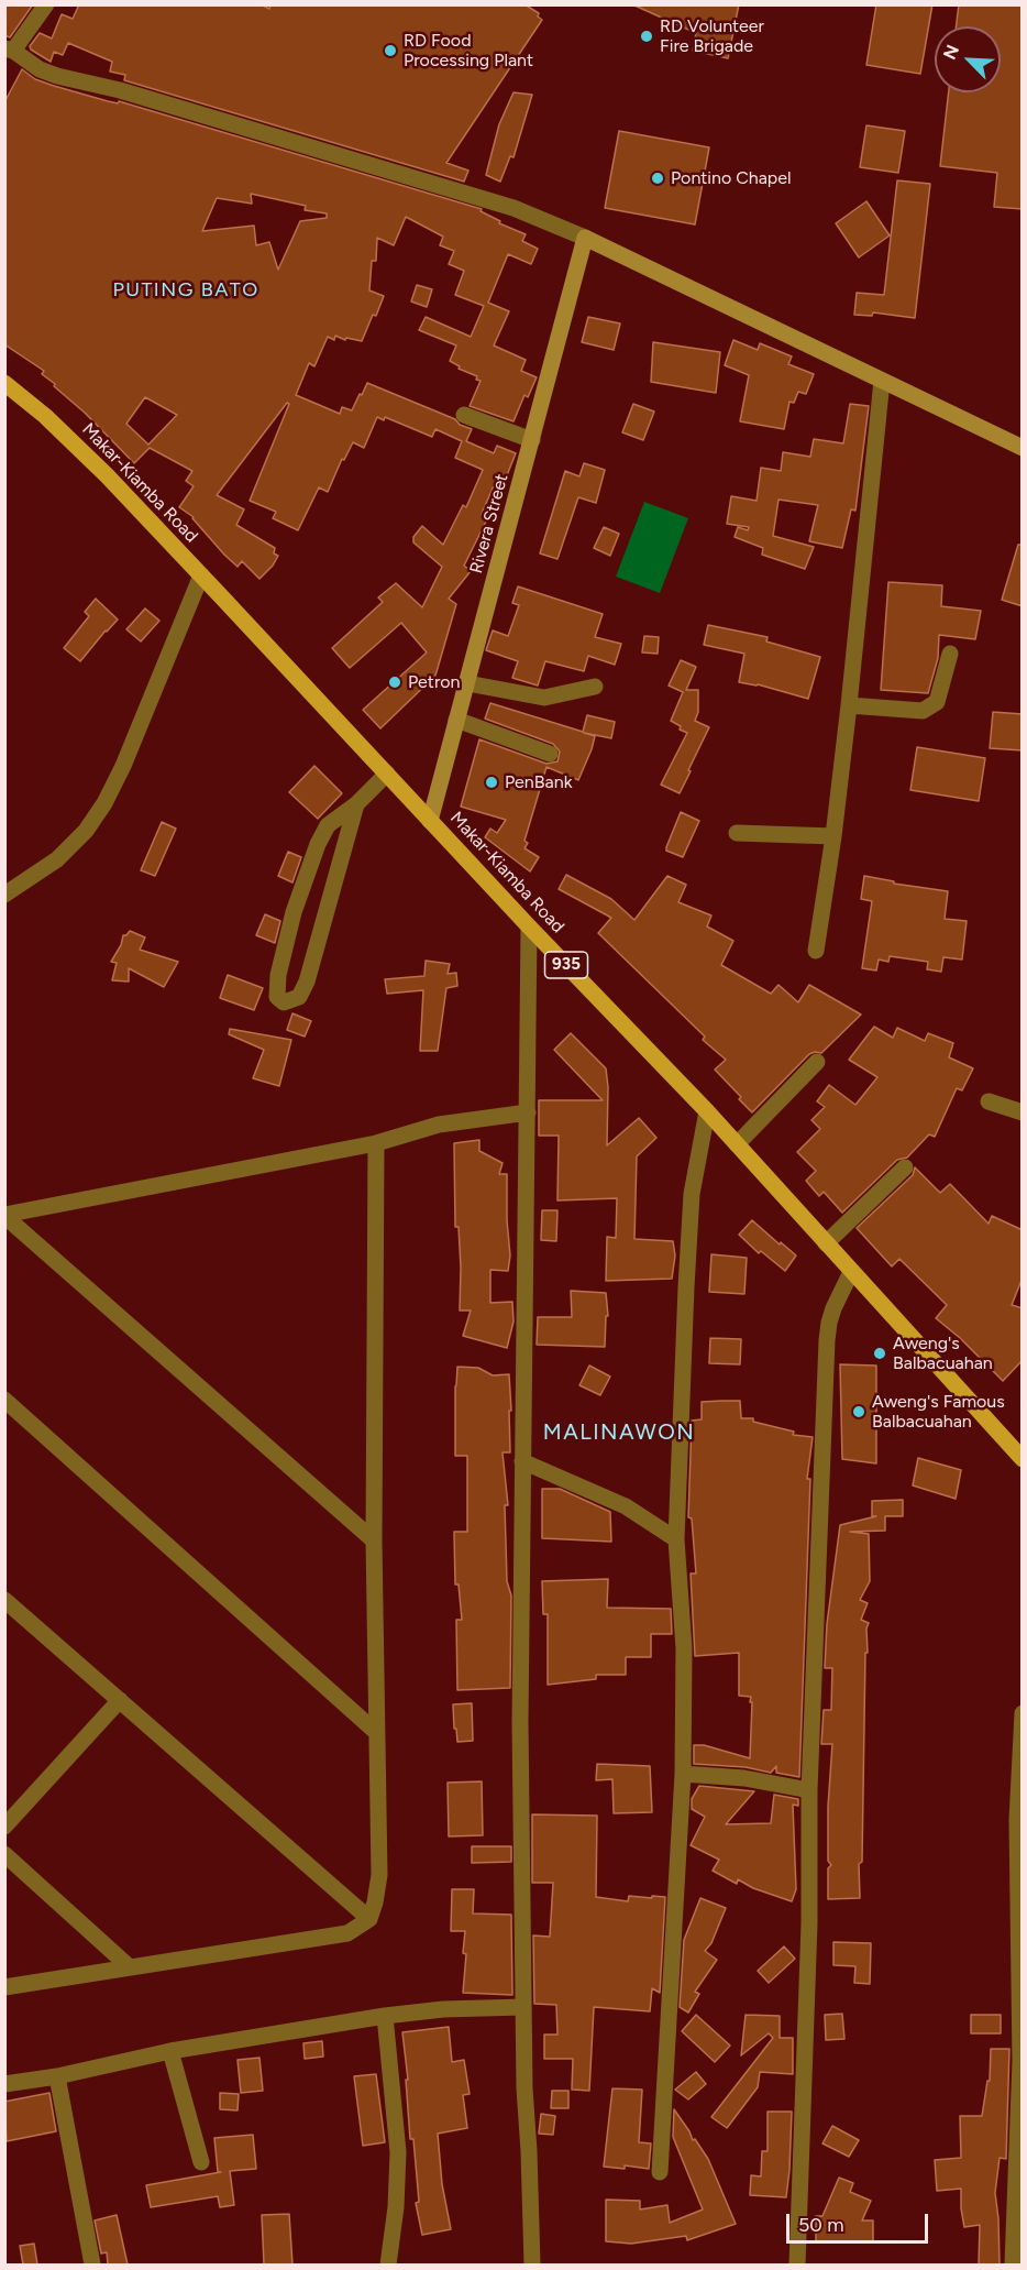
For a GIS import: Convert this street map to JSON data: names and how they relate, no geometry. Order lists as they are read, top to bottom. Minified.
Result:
{"streets":{"main road":["Makar-Kiamba Road","935"],"street":["Rivera Street"]},"crossings":[["Makar-Kiamba Road","Rivera Street"]],"districts":["PUTING BATO","MALINAWON"],"places":["RD Volunteer Fire Brigade","RD Food Processing Plant","Pontino Chapel","Petron","PenBank","Aweng's Balbacuahan","Aweng's Famous Balbacuahan"],"scale_bar":"50 m","north":"top left"}
